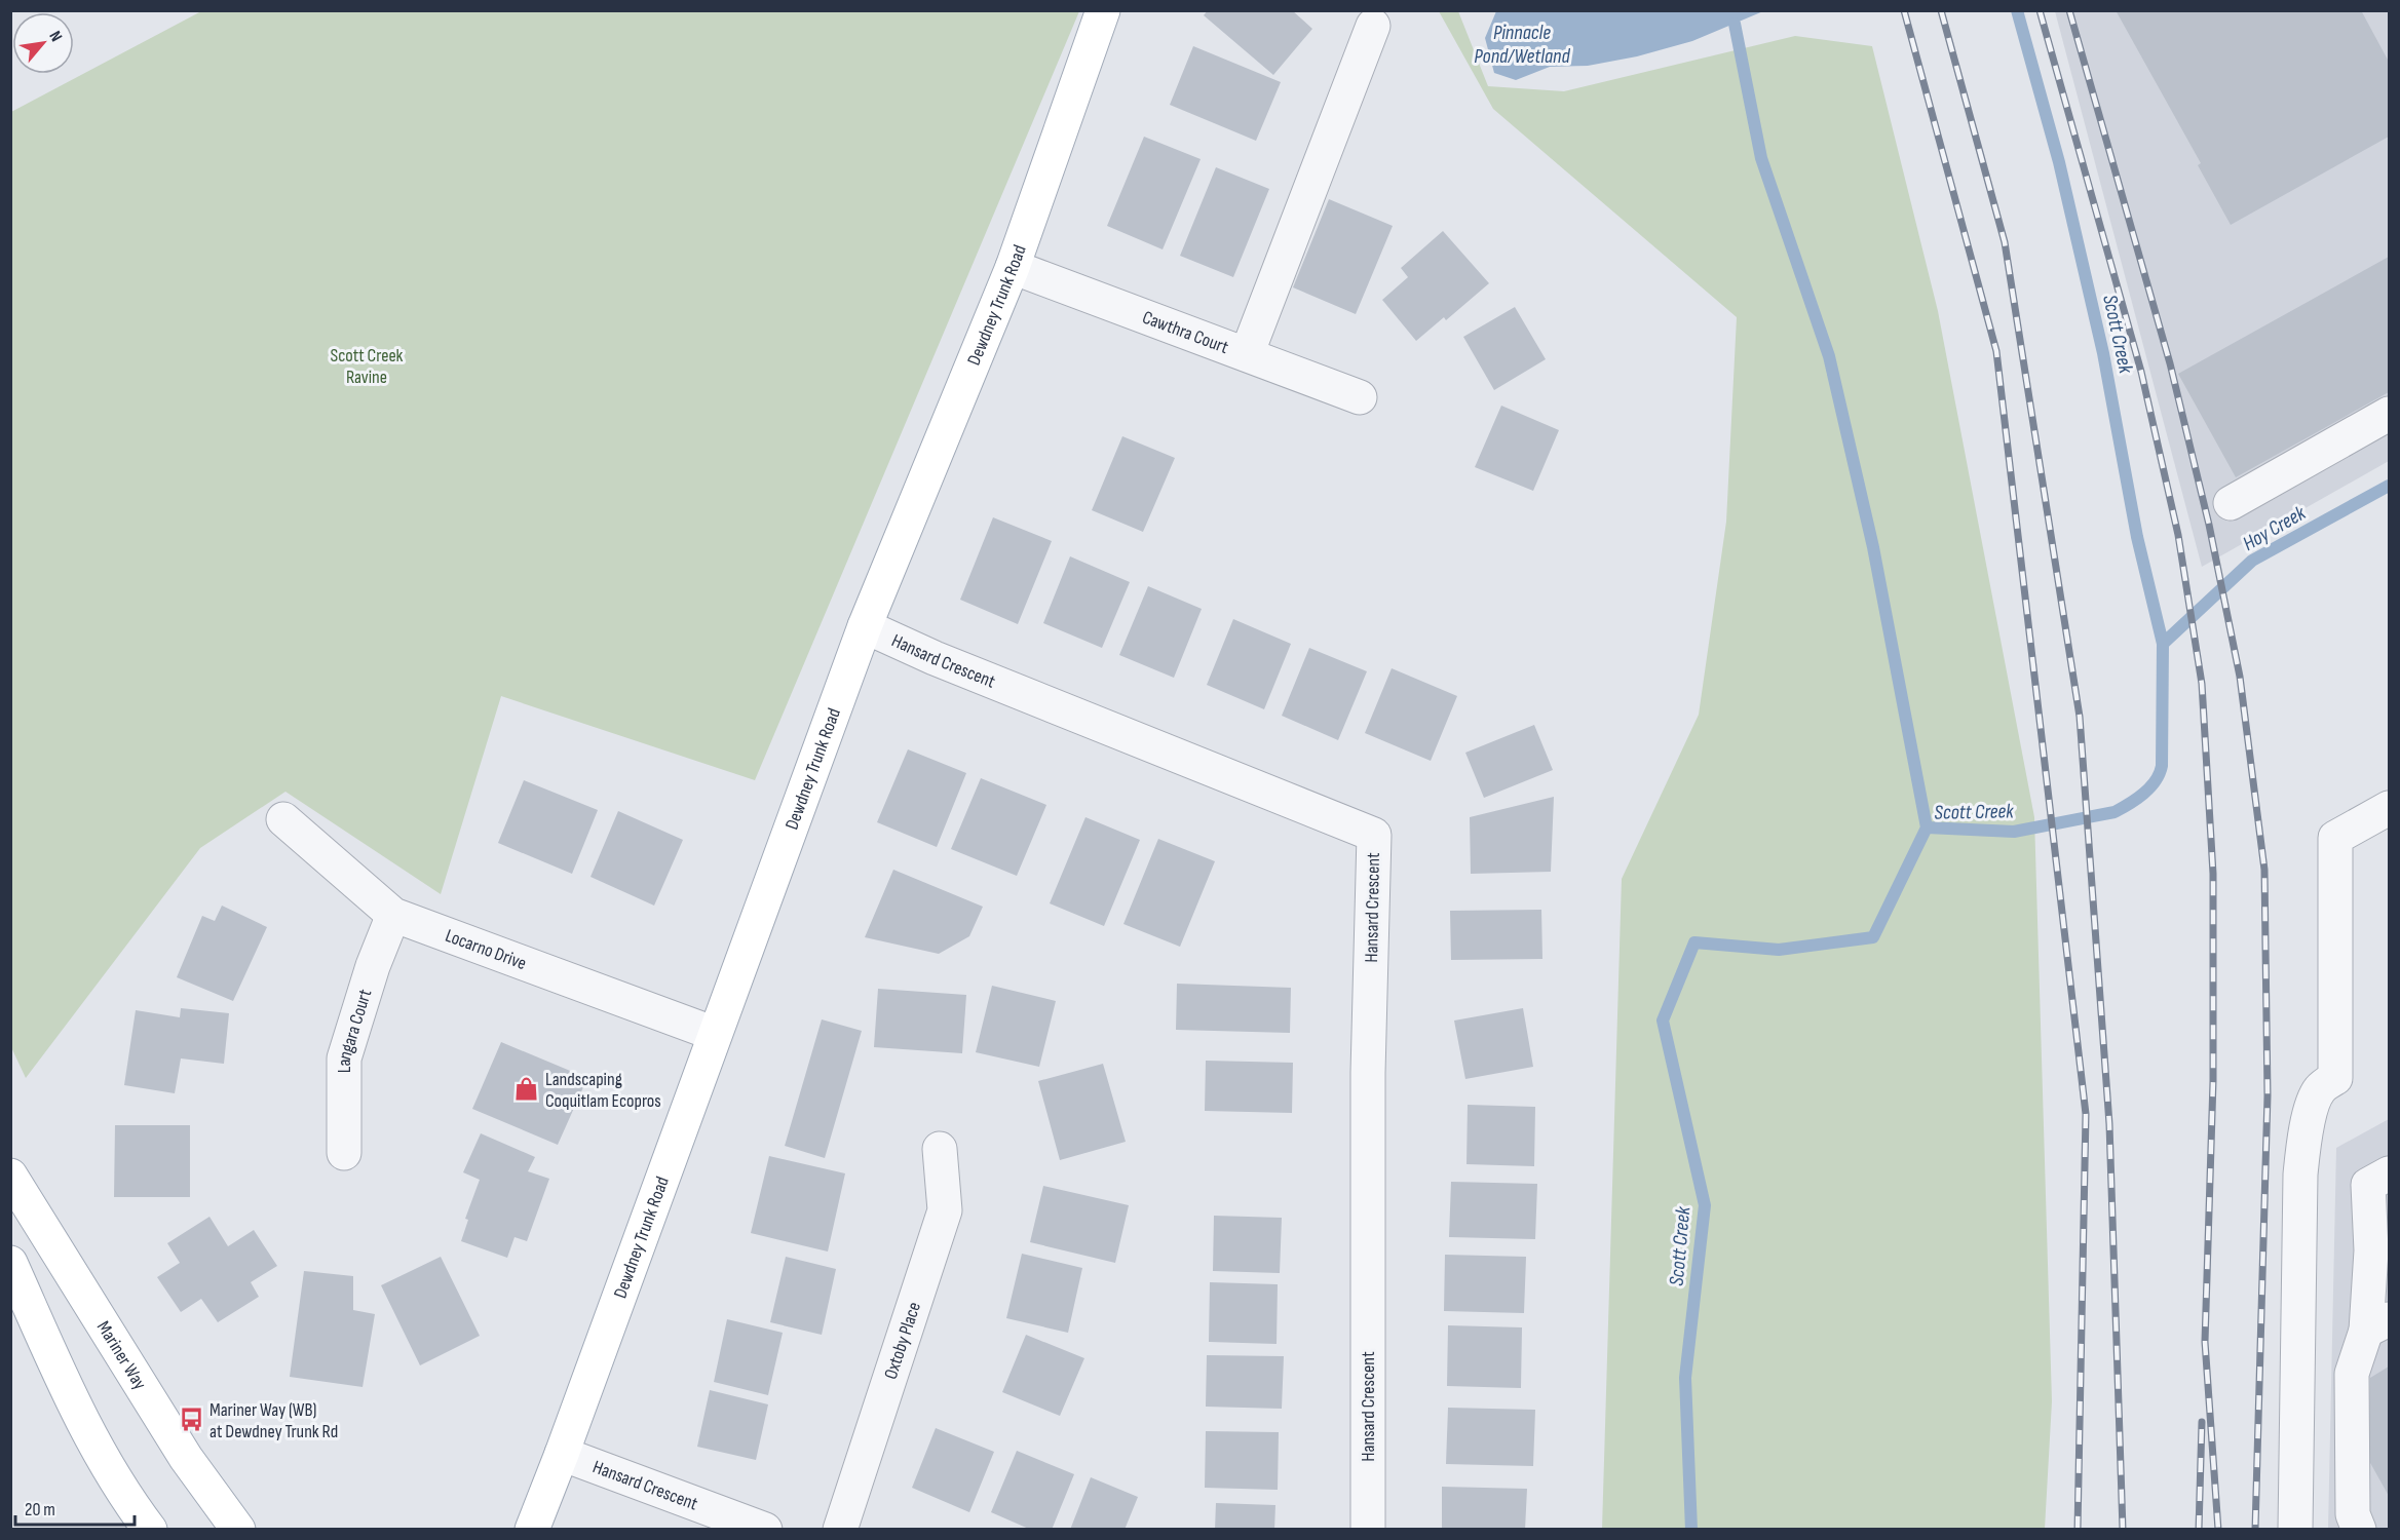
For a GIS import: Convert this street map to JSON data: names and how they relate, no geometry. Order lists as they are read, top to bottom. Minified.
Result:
{"streets":{"main road":["Dewdney Trunk Road","Mariner Way"],"street":["Cawthra Court","Hansard Crescent","Locarno Drive","Langara Court","Oxtoby Place"]},"crossings":[["Dewdney Trunk Road","Cawthra Court"],["Dewdney Trunk Road","Hansard Crescent"],["Dewdney Trunk Road","Locarno Drive"],["Locarno Drive","Langara Court"]],"water":["Pinnacle Pond/Wetland","Scott Creek","Hoy Creek"],"parks":["Scott Creek Ravine"],"places":{"shop":["Landscaping Coquitlam Ecopros"],"bus stop":["Mariner Way (WB) at Dewdney Trunk Rd"]},"scale_bar":"20 m","north":"top right"}
